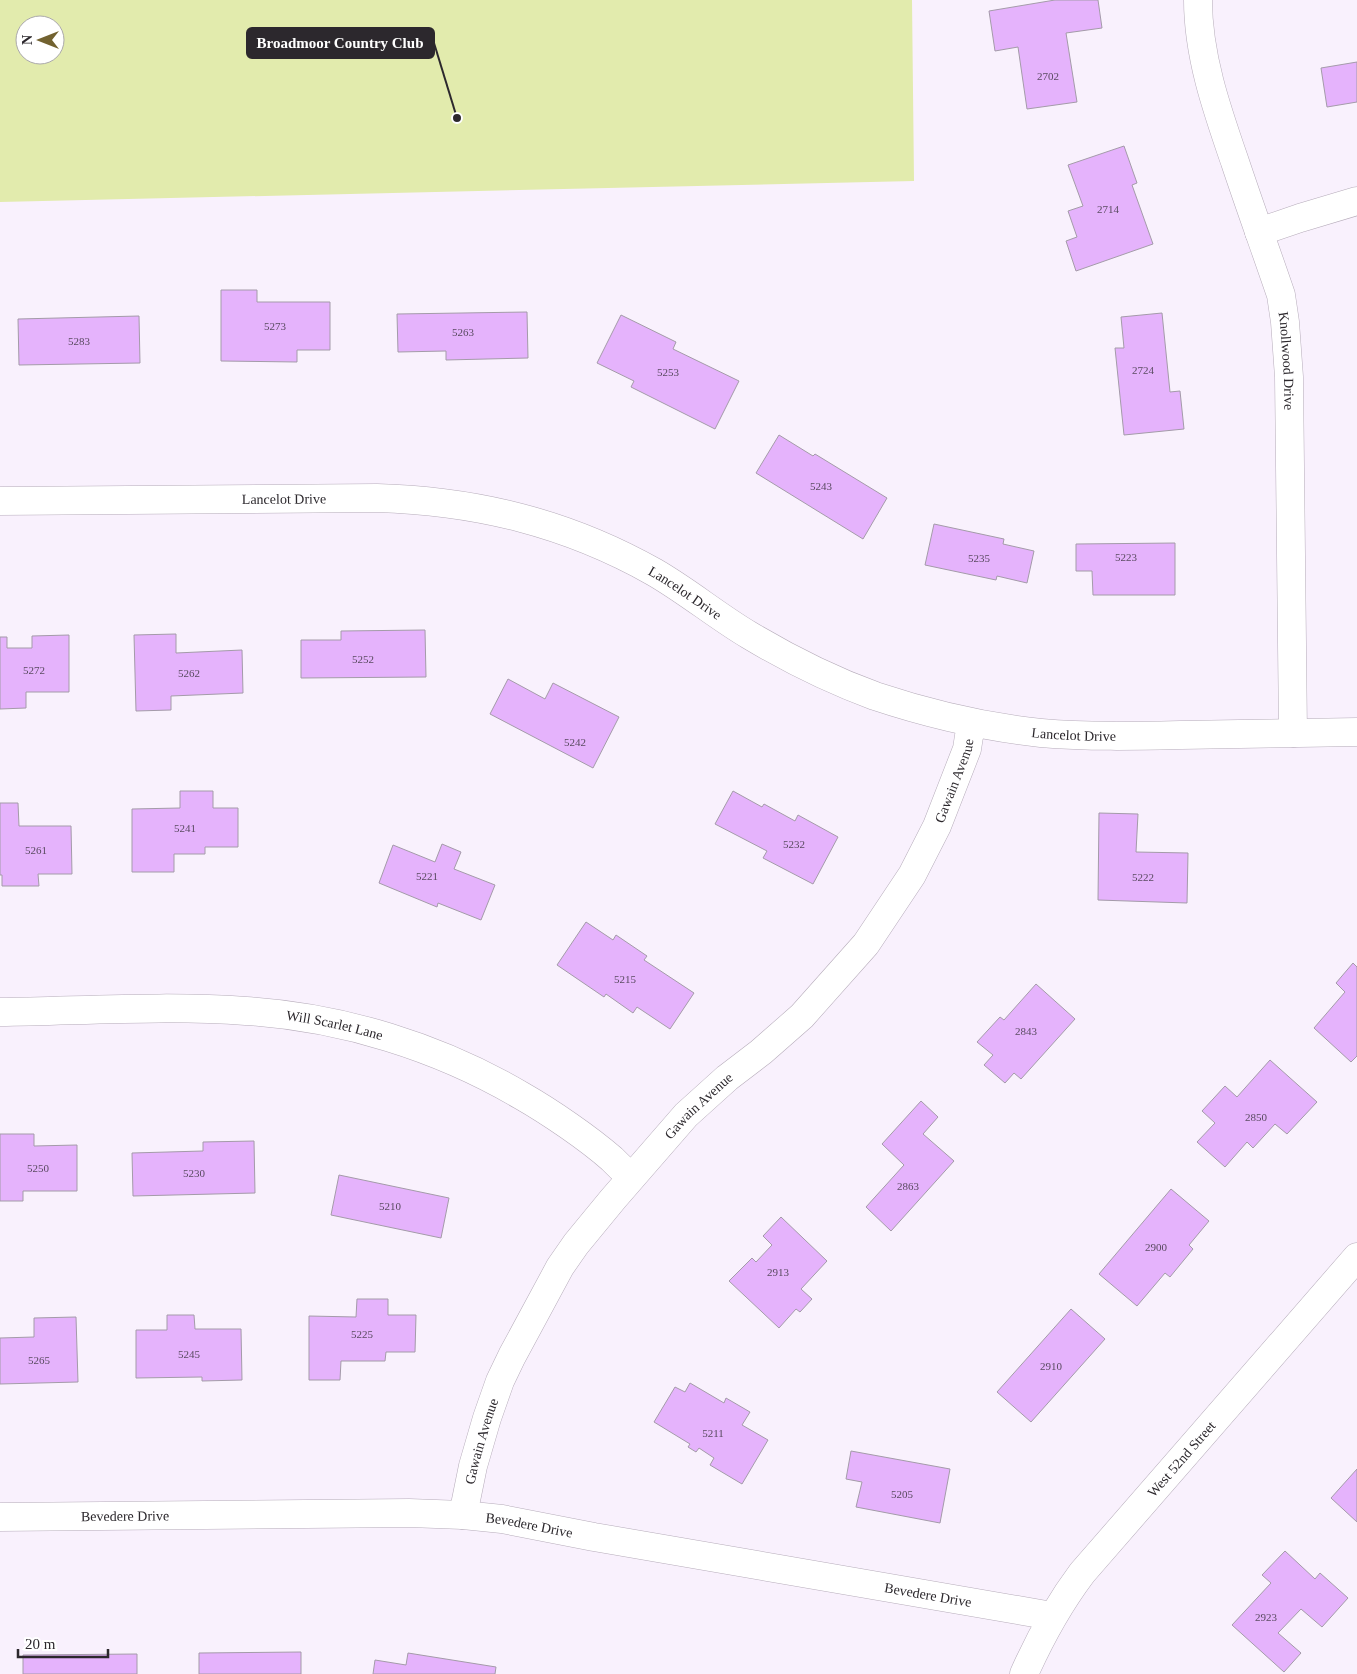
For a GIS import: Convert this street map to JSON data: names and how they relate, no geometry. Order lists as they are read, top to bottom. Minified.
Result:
{"streets":{"street":["Knollwood Drive","Lancelot Drive","Gawain Avenue","Will Scarlet Lane","West 52nd Street","Bevedere Drive"]},"crossings":[["Knollwood Drive","Lancelot Drive"],["Lancelot Drive","Gawain Avenue"],["Gawain Avenue","Will Scarlet Lane"],["Gawain Avenue","Bevedere Drive"],["West 52nd Street","Bevedere Drive"]],"places":["Broadmoor Country Club"],"house_numbers":["2702","2714","5273","5263","5283","2724","5253","5243","5223","5235","5252","5272","5262","5242","5241","5232","5261","5221","5222","5215","2843","2850","5250","5230","2863","5210","2900","2913","5225","5245","5265","2910","5211","5205","2923"],"scale_bar":"20 m","north":"left"}
